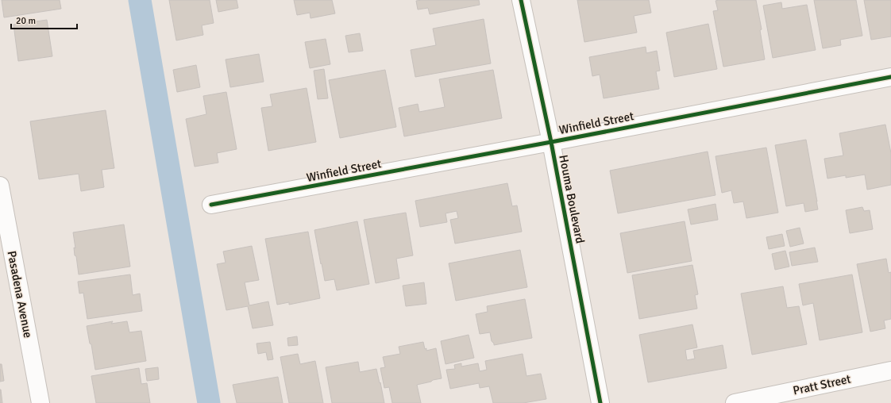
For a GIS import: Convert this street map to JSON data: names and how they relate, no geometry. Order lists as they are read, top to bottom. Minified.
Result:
{"streets":{"street":["Winfield Street","Houma Boulevard","Pasadena Avenue","Pratt Street"]},"crossings":[["Winfield Street","Houma Boulevard"]],"scale_bar":"20 m"}
